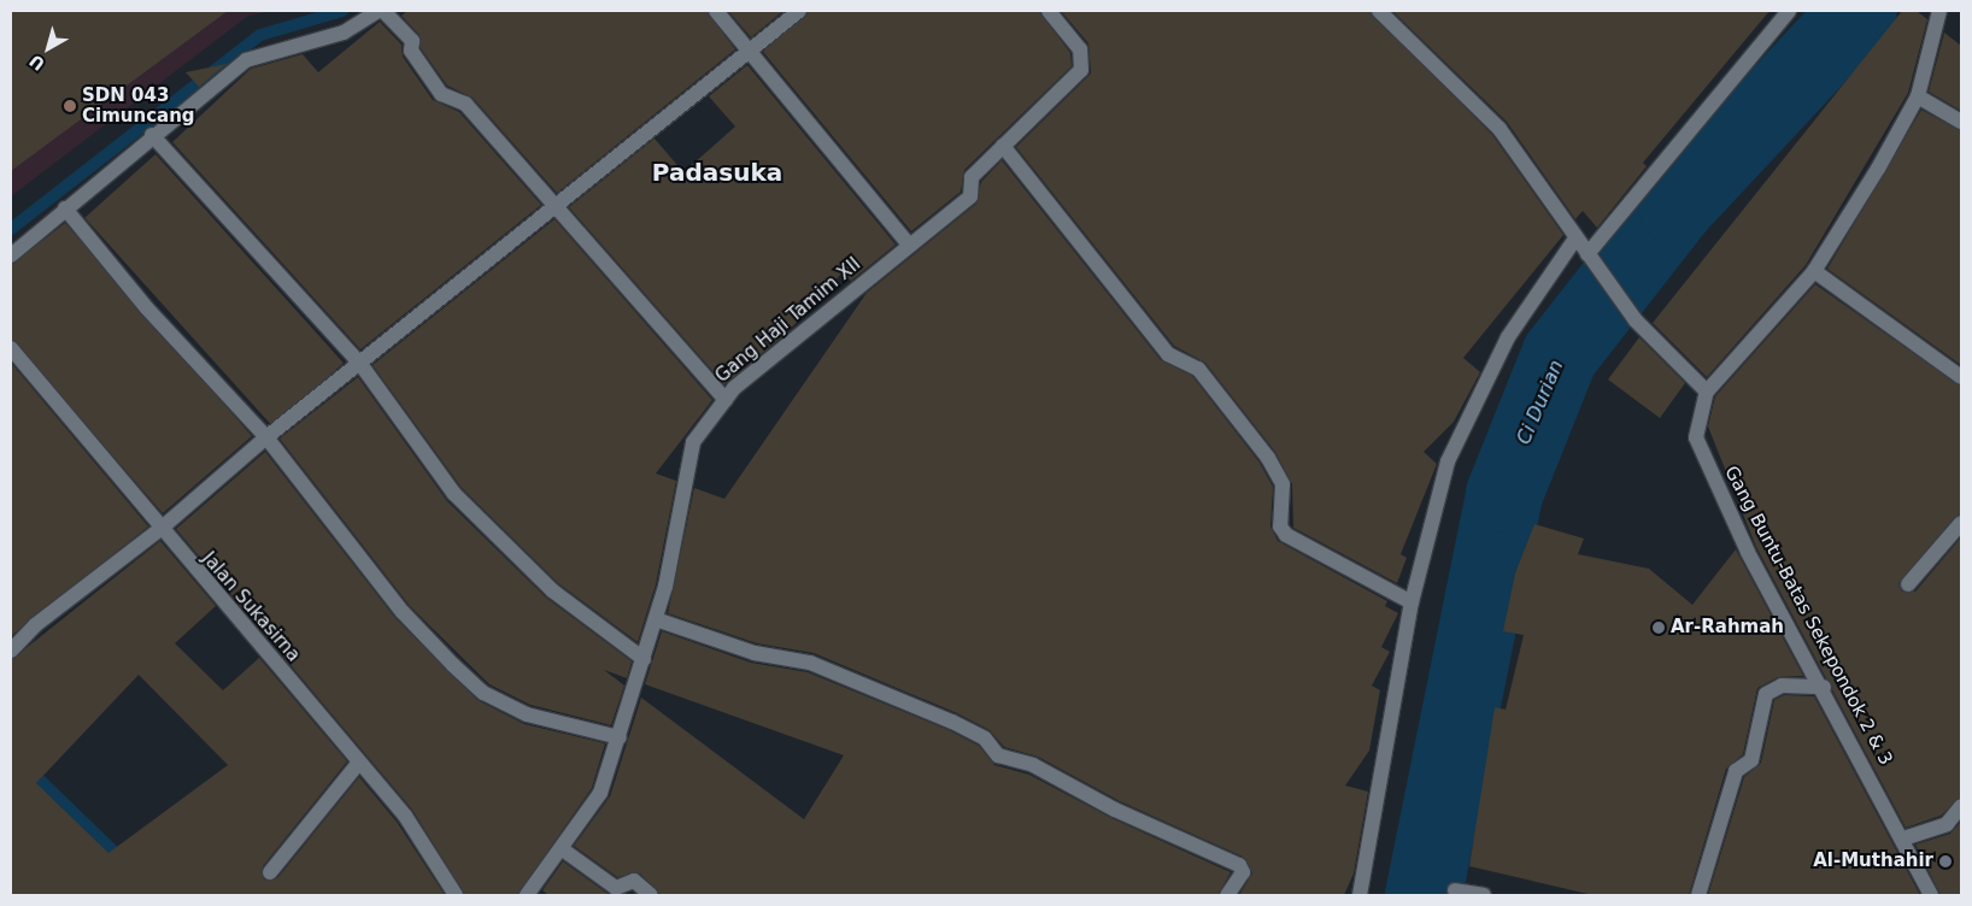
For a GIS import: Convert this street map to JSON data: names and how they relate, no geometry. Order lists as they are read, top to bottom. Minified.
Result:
{"streets":{"street":["Gang Haji Tamim XII","Jalan Sukasirna","Gang Buntu-Batas Sekepondok 2 & 3"]},"districts":["Padasuka"],"water":["Ci Durian"],"places":["SDN 043 Cimuncang","Ar-Rahmah","Al-Muthahir"],"north":"bottom left"}
